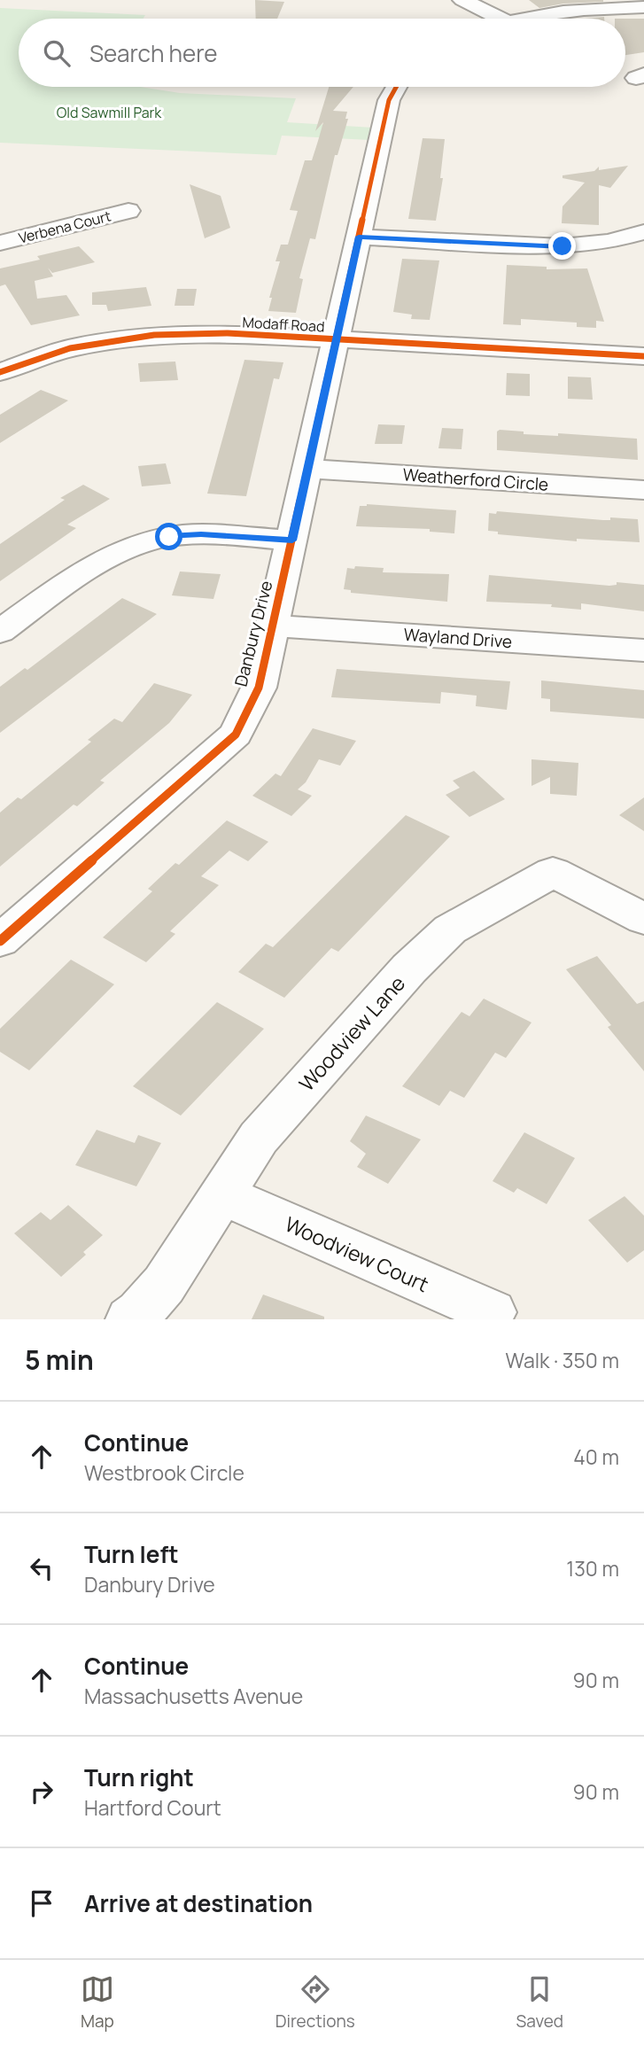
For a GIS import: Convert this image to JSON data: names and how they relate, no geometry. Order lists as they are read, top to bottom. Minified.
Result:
{"streets":{"street":["Verbena Court","Modaff Road","Weatherford Circle","Danbury Drive","Wayland Drive","Woodview Lane","Woodview Court"]},"crossings":[["Modaff Road","Danbury Drive"],["Weatherford Circle","Danbury Drive"],["Danbury Drive","Wayland Drive"],["Woodview Lane","Woodview Court"]],"parks":["Old Sawmill Park"],"page":{"search":"Search here","heading":["5 min","Walk · 350 m"],"list":[["Continue","Westbrook Circle","40 m"],["Turn left","Danbury Drive","130 m"],["Continue","Massachusetts Avenue","90 m"],["Turn right","Hartford Court","90 m"],"Arrive at destination"],"nav":["Map","Directions","Saved"]}}
